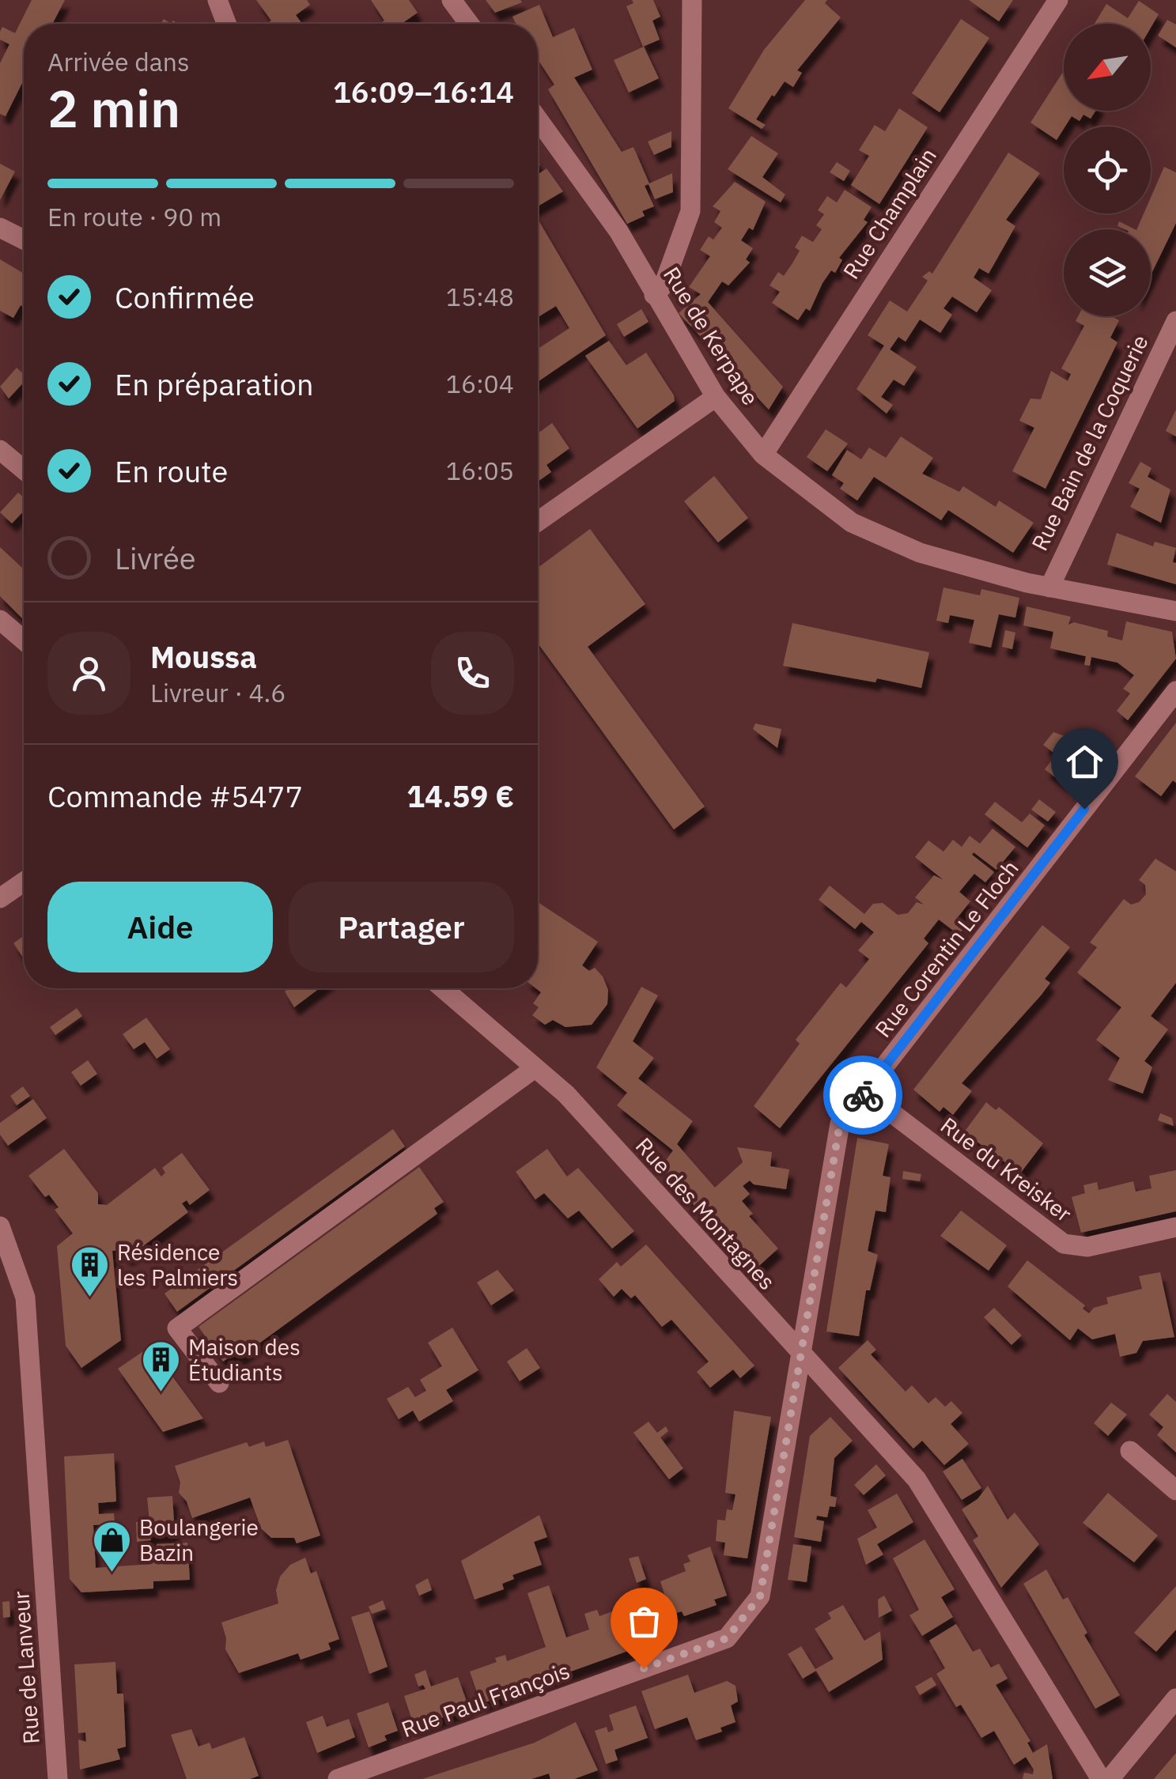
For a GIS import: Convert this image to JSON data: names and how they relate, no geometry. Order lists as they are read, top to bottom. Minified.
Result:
{"streets":{"street":["Rue Champlain","Rue de Kerpape","Rue Bain de la Coquerie","Rue Corentin Le Floch","Rue du Kreisker","Rue des Montagnes","Rue de Lanveur","Rue Paul François"]},"crossings":[["Rue Champlain","Rue de Kerpape"],["Rue de Kerpape","Rue Bain de la Coquerie"],["Rue Corentin Le Floch","Rue du Kreisker"],["Rue Corentin Le Floch","Rue des Montagnes"],["Rue Corentin Le Floch","Rue Paul François"],["Rue des Montagnes","Rue Paul François"]],"places":{"building":["Résidence les Palmiers","Maison des Étudiants"],"shop":["Boulangerie Bazin"]},"north":"bottom left","page":{"heading":["2 min","Arrivée dans","16:09–16:14"],"panel":["Moussa","Livreur · 4.6","Commande #5477","14.59 €"],"bar":"En route · 90 m","list":[["Confirmée","15:48"],["En préparation","16:04"],["En route","16:05"],"Livrée"],"buttons":["Aide","Partager"]}}
